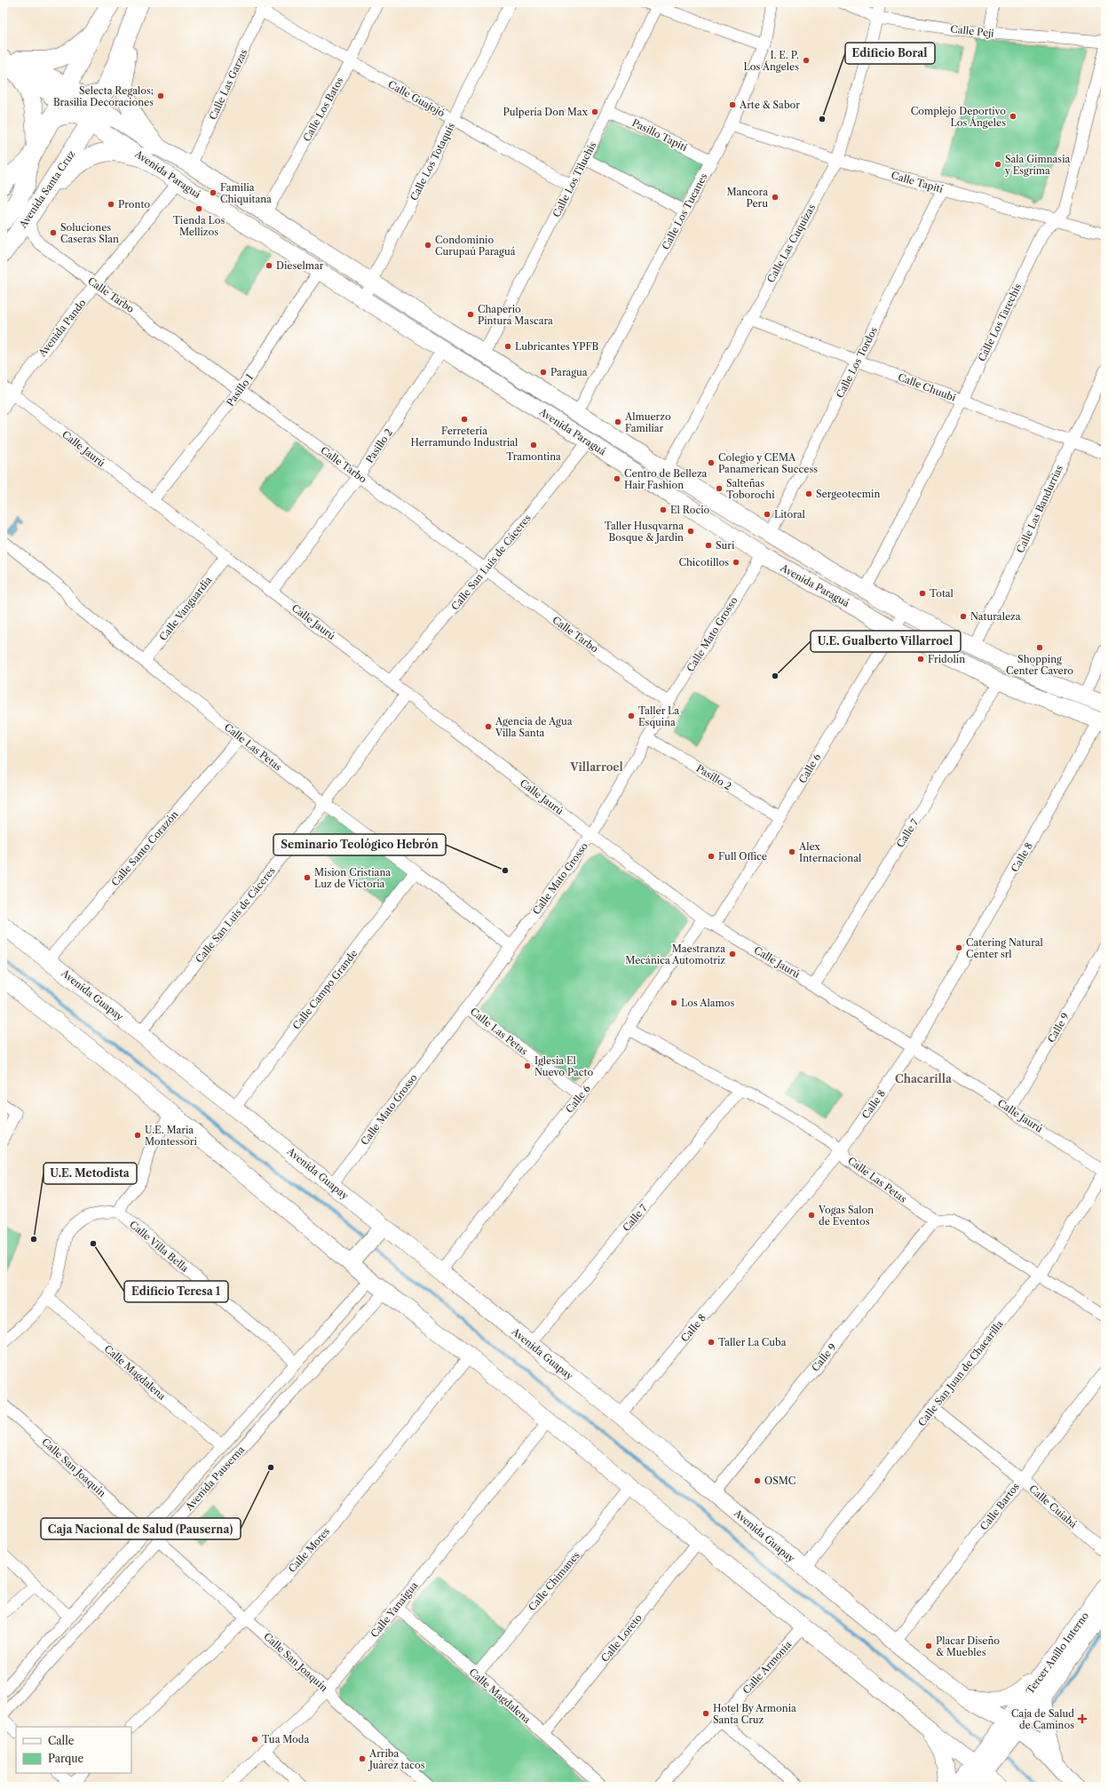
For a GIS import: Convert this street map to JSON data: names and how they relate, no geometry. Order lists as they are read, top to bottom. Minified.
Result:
{"streets":{"main road":["Avenida Paraguá","Avenida Santa Cruz","Avenida Guapay","Tercer Anillo Interno"],"street":["Calle Peji","Calle Las Garzas","Calle Guajojó","Calle Los Batos","Pasillo Tapiti","Calle Los Totaquis","Calle Los Tiluchis","Calle Tapití","Calle Los Tucanes","Calle Las Cuquizas","Calle Tarbo","Calle Los Tarechis","Avenida Pando","Calle Los Tordos","Calle Chuubi","Pasillo 1","Pasillo 2","Calle Jaurú","Calle Las Bandurrias","Calle San Luis de Cáceres","Calle Vanguardia","Calle Mato Grosso","Calle Las Petas","Calle 6","Calle 7","Calle Santo Corazón","Calle 8","Calle Campo Grande","Calle 9","Calle Villa Bella","Calle Magdalena","Calle San Juan de Chacarilla","Calle San Joaquín","Avenida Pauserna","Calle Bartos","Calle Cuiabá","Calle Mores","Calle Chimanes","Calle Yanaigua","Calle Loreto","Calle Armonia"]},"crossings":[["Calle Peji","Calle Las Cuquizas"],["Calle Las Garzas","Calle Guajojó"],["Calle Las Garzas","Avenida Paraguá"],["Calle Guajojó","Calle Los Batos"],["Calle Guajojó","Calle Los Totaquis"],["Calle Guajojó","Calle Los Tiluchis"],["Calle Los Batos","Avenida Paraguá"],["Pasillo Tapiti","Calle Los Tiluchis"],["Pasillo Tapiti","Calle Los Tucanes"],["Calle Los Totaquis","Avenida Paraguá"],["Avenida Paraguá","Calle Los Tiluchis"],["Avenida Paraguá","Avenida Santa Cruz"],["Avenida Paraguá","Calle Los Tucanes"],["Avenida Paraguá","Calle Las Cuquizas"],["Avenida Paraguá","Calle Los Tarechis"],["Avenida Paraguá","Avenida Pando"],["Avenida Paraguá","Calle Los Tordos"],["Avenida Paraguá","Pasillo 1"],["Avenida Paraguá","Pasillo 2"],["Avenida Paraguá","Calle Las Bandurrias"],["Avenida Paraguá","Calle San Luis de Cáceres"],["Avenida Paraguá","Calle Mato Grosso"],["Avenida Paraguá","Calle 6"],["Avenida Paraguá","Calle 7"],["Avenida Paraguá","Calle 8"],["Calle Tapití","Calle Los Tucanes"],["Calle Tapití","Calle Las Cuquizas"],["Calle Tapití","Calle Los Tarechis"],["Calle Tapití","Calle Los Tordos"],["Avenida Santa Cruz","Calle Tarbo"],["Calle Las Cuquizas","Calle Chuubi"],["Calle Tarbo","Avenida Pando"],["Calle Tarbo","Pasillo 1"],["Calle Tarbo","Pasillo 2"],["Calle Tarbo","Calle San Luis de Cáceres"],["Calle Tarbo","Calle Mato Grosso"],["Calle Los Tarechis","Calle Chuubi"],["Avenida Pando","Calle Jaurú"],["Calle Los Tordos","Calle Chuubi"],["Calle Chuubi","Calle Las Bandurrias"],["Pasillo 1","Calle Jaurú"],["Pasillo 2","Calle Jaurú"],["Pasillo 2","Calle Mato Grosso"],["Pasillo 2","Calle 6"],["Calle Jaurú","Calle San Luis de Cáceres"],["Calle Jaurú","Calle Vanguardia"],["Calle Jaurú","Calle Mato Grosso"],["Calle Jaurú","Calle 6"],["Calle Jaurú","Calle 7"],["Calle Jaurú","Calle 8"],["Calle Jaurú","Calle 9"],["Calle Jaurú","Calle San Juan de Chacarilla"],["Calle San Luis de Cáceres","Calle Las Petas"],["Calle San Luis de Cáceres","Avenida Guapay"],["Calle Vanguardia","Calle Las Petas"],["Calle Mato Grosso","Calle Las Petas"],["Calle Mato Grosso","Avenida Guapay"],["Calle Las Petas","Calle 6"],["Calle Las Petas","Calle 7"],["Calle Las Petas","Calle Santo Corazón"],["Calle Las Petas","Calle 8"],["Calle Las Petas","Calle Campo Grande"],["Calle Las Petas","Calle 9"],["Calle 6","Avenida Guapay"],["Calle 7","Avenida Guapay"],["Calle Santo Corazón","Avenida Guapay"],["Calle 8","Avenida Guapay"],["Calle Campo Grande","Avenida Guapay"],["Avenida Guapay","Calle 9"],["Avenida Guapay","Calle San Juan de Chacarilla"],["Avenida Guapay","Calle Bartos"],["Avenida Guapay","Tercer Anillo Interno"],["Calle Villa Bella","Avenida Pauserna"],["Calle Magdalena","Avenida Pauserna"],["Calle Magdalena","Calle Chimanes"],["Calle Magdalena","Calle Yanaigua"],["Calle Magdalena","Calle Loreto"],["Calle San Juan de Chacarilla","Calle Cuiabá"],["Calle San Joaquín","Avenida Pauserna"],["Calle San Joaquín","Calle Mores"],["Calle San Joaquín","Calle Yanaigua"],["Calle Bartos","Calle Cuiabá"]],"districts":["Villarroel","Chacarilla"],"places":{"other":["I. E. P. Los Ángeles","Selecta Regalos; Brasilia Decoraciones","Arte & Sabor","Pulpería Don Max","Complejo Deportivo Los Ángeles","Edificio Boral","Sala Gimnasia y Esgrima","Familia Chiquitana","Mancora Peru","Pronto","Tienda Los Mellizos","Soluciones Caseras Slan","Condominio Curupaú Paraguá","Dieselmar","Chaperio Pintura Mascara","Lubricantes YPFB","Paragua","Ferretería Herramundo Industrial","Almuerzo Familiar","Tramontina","Colegio y CEMA Panamerican Success","Centro de Belleza Hair Fashion","Salteñas Toborochi","Sergeotecmin","El Rocio","Litoral","Taller Husqvarna Bosque & Jardin","Suri","Chicotillos","Total","Naturaleza","Shopping Center Cavero","Fridolín","U.E. Gualberto Villarroel","Taller La Esquina","Agencia de Agua Villa Santa","Alex Internacional","Full Office","Seminario Teológico Hebrón","Mision Cristiana Luz de Victoria","Catering Natural Center srl","Maestranza Mecánica Automotriz","Los Alamos","Iglesia El Nuevo Pacto","U.E. Maria Montessori","Vogas Salon de Eventos","U.E. Metodista","Edificio Teresa 1","Taller La Cuba","Caja Nacional de Salud (Pauserna)","OSMC","Placar Diseño & Muebles","Hotel By Armonia Santa Cruz","Tua Moda","Arriba Juàrez tacos"],"health":["Caja de Salud de Caminos"]},"legend":["Calle","Parque"]}
